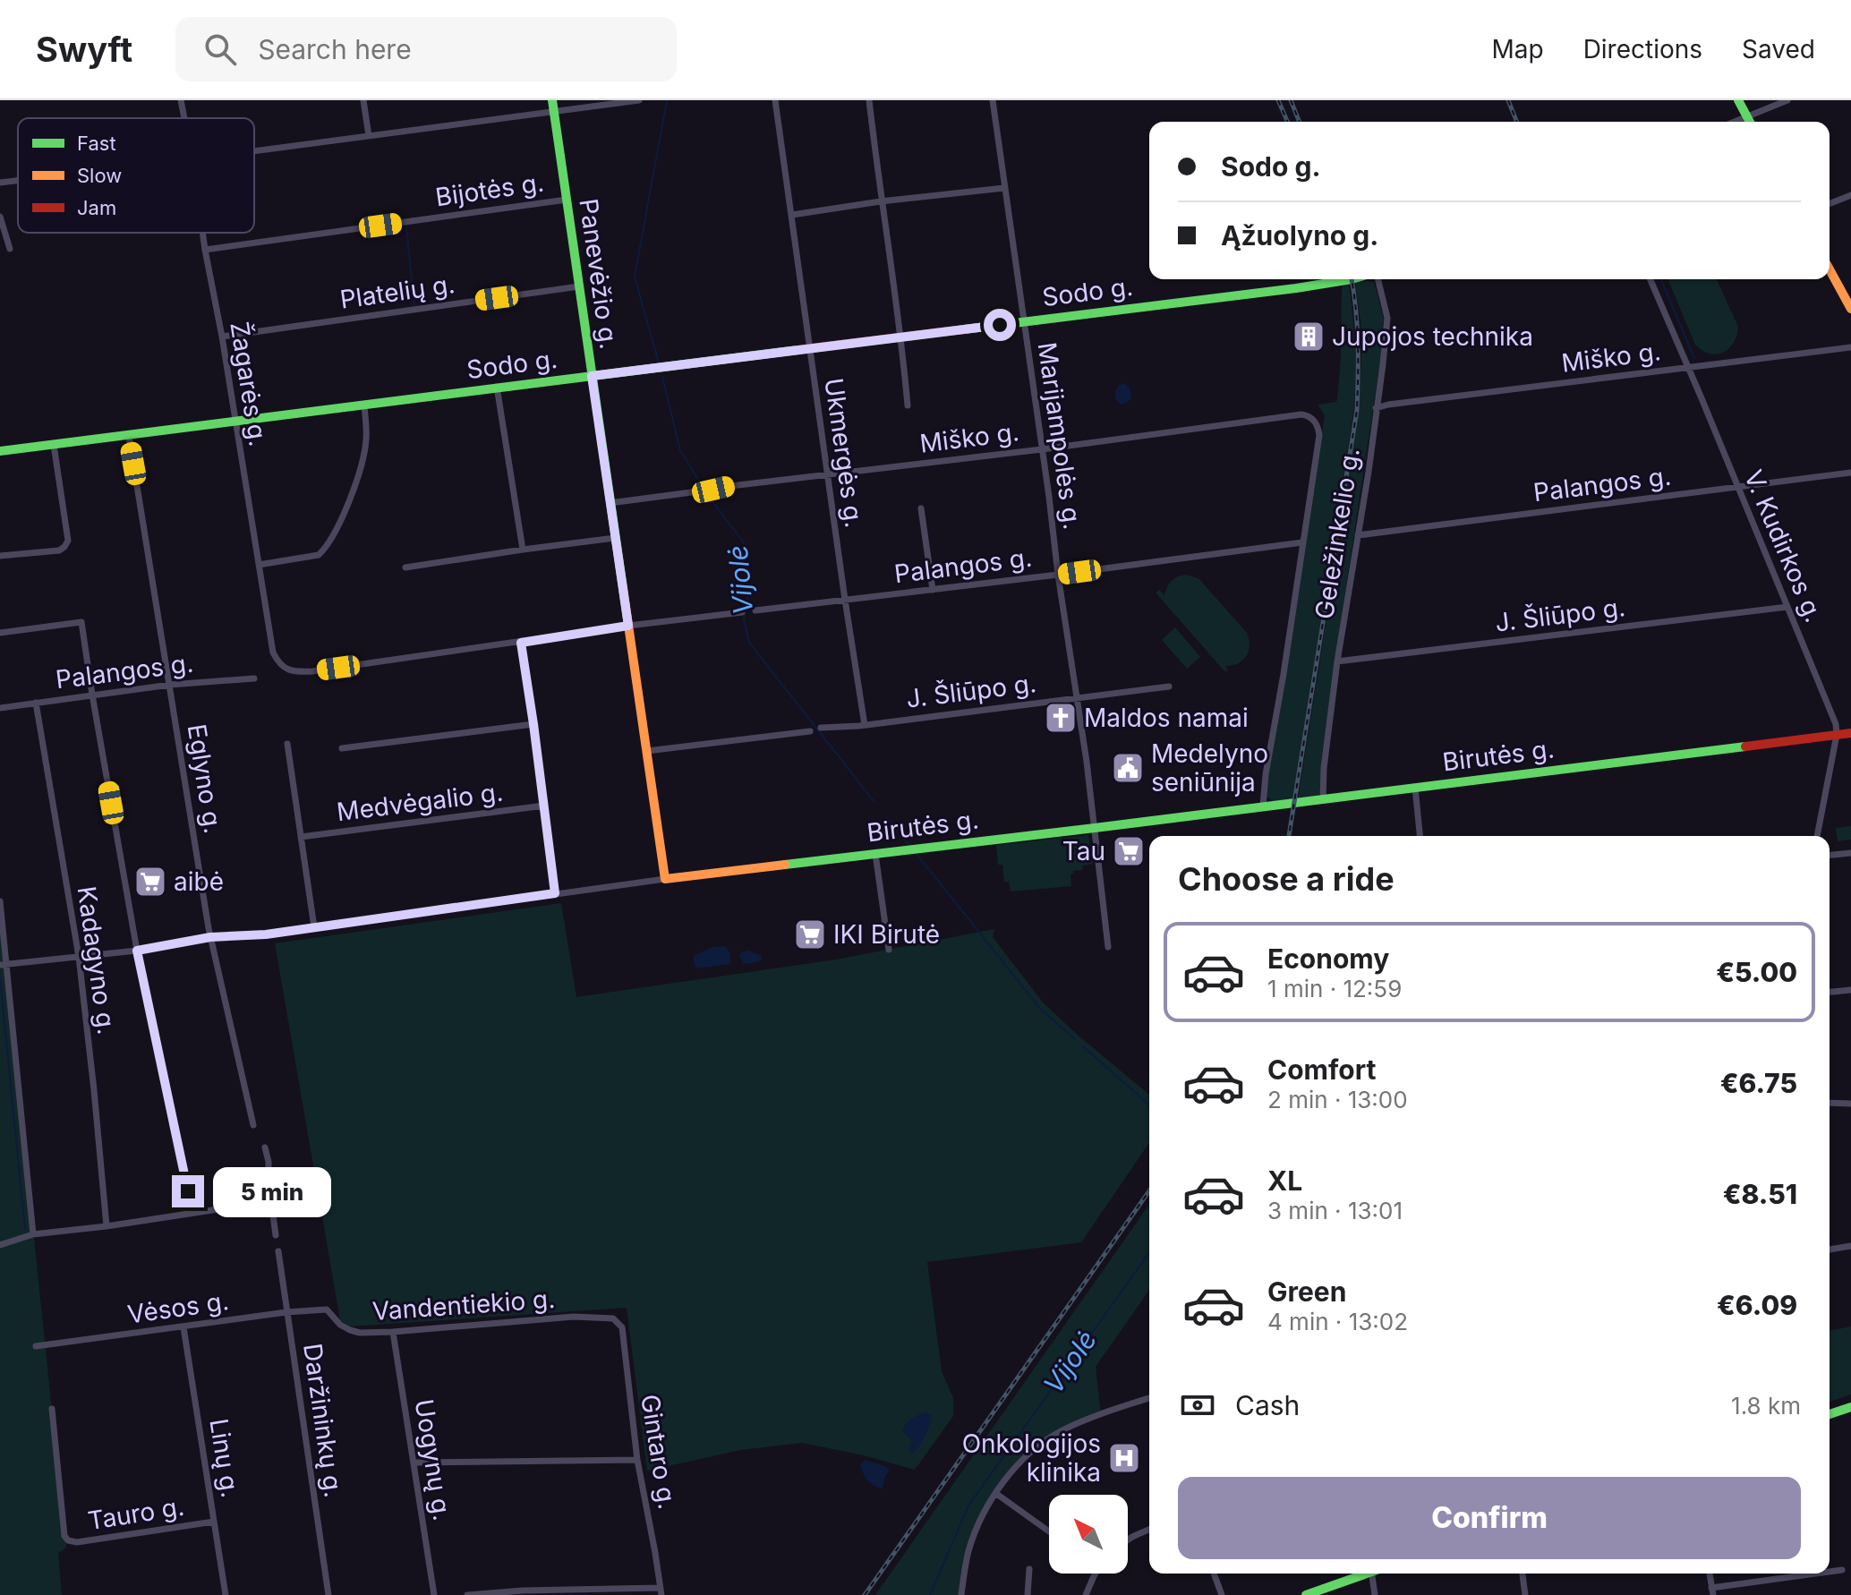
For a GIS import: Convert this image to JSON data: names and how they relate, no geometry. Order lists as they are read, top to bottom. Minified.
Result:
{"streets":{"main road":["Panevėžio g.","Sodo g.","Birutės g."],"street":["Bijotės g.","Platelių g.","Miško g.","Žagarės g.","Marijampolės g.","Ukmergės g.","Palangos g.","Geležinkelio g.","V. Kudirkos g.","J. Šliūpo g.","Eglyno g.","Medvėgalio g.","Kadagyno g.","Vandentiekio g.","Vėsos g.","Daržininkų g.","Gintaro g.","Linų g.","Uogynų g.","Tauro g."]},"crossings":[["Bijotės g.","Panevėžio g."],["Bijotės g.","Žagarės g."],["Panevėžio g.","Platelių g."],["Panevėžio g.","Sodo g."],["Panevėžio g.","Birutės g."],["Platelių g.","Žagarės g."],["Sodo g.","Žagarės g."],["Sodo g.","Marijampolės g."],["Sodo g.","Ukmergės g."],["Sodo g.","Eglyno g."],["Miško g.","Marijampolės g."],["Miško g.","Ukmergės g."],["Miško g.","Geležinkelio g."],["Miško g.","V. Kudirkos g."],["Marijampolės g.","Palangos g."],["Marijampolės g.","J. Šliūpo g."],["Marijampolės g.","Birutės g."],["Ukmergės g.","Palangos g."],["Ukmergės g.","J. Šliūpo g."],["Palangos g.","Geležinkelio g."],["Palangos g.","V. Kudirkos g."],["Palangos g.","Eglyno g."],["Palangos g.","Kadagyno g."],["Geležinkelio g.","J. Šliūpo g."],["Geležinkelio g.","Birutės g."],["V. Kudirkos g.","J. Šliūpo g."],["V. Kudirkos g.","Birutės g."],["Birutės g.","Eglyno g."],["Birutės g.","Kadagyno g."],["Vandentiekio g.","Vėsos g."],["Vandentiekio g.","Gintaro g."],["Vandentiekio g.","Uogynų g."],["Vėsos g.","Daržininkų g."],["Vėsos g.","Linų g."],["Linų g.","Tauro g."]],"water":["Vijolė"],"places":{"building":["Jupojos technika"],"church":["Maldos namai"],"public building":["Medelyno seniūnija"],"supermarket":["Tau","aibė","IKI Birutė"],"hospital":["Onkologijos klinika"]},"legend":["Fast","Slow","Jam"],"north":"top left","page":{"header":"Swyft","search":"Search here","nav":["Map","Directions","Saved"],"banner":["Sodo g.","Ąžuolyno g."],"heading":"Choose a ride","list":[{"name":"Economy","note":"1 min · 12:59","value":"€5.00"},{"name":"Comfort","note":"2 min · 13:00","value":"€6.75"},{"name":"XL","note":"3 min · 13:01","value":"€8.51"},{"name":"Green","note":"4 min · 13:02","value":"€6.09"}],"bubble":"5 min","pay":["Cash","1.8 km"],"buttons":"Confirm"}}
